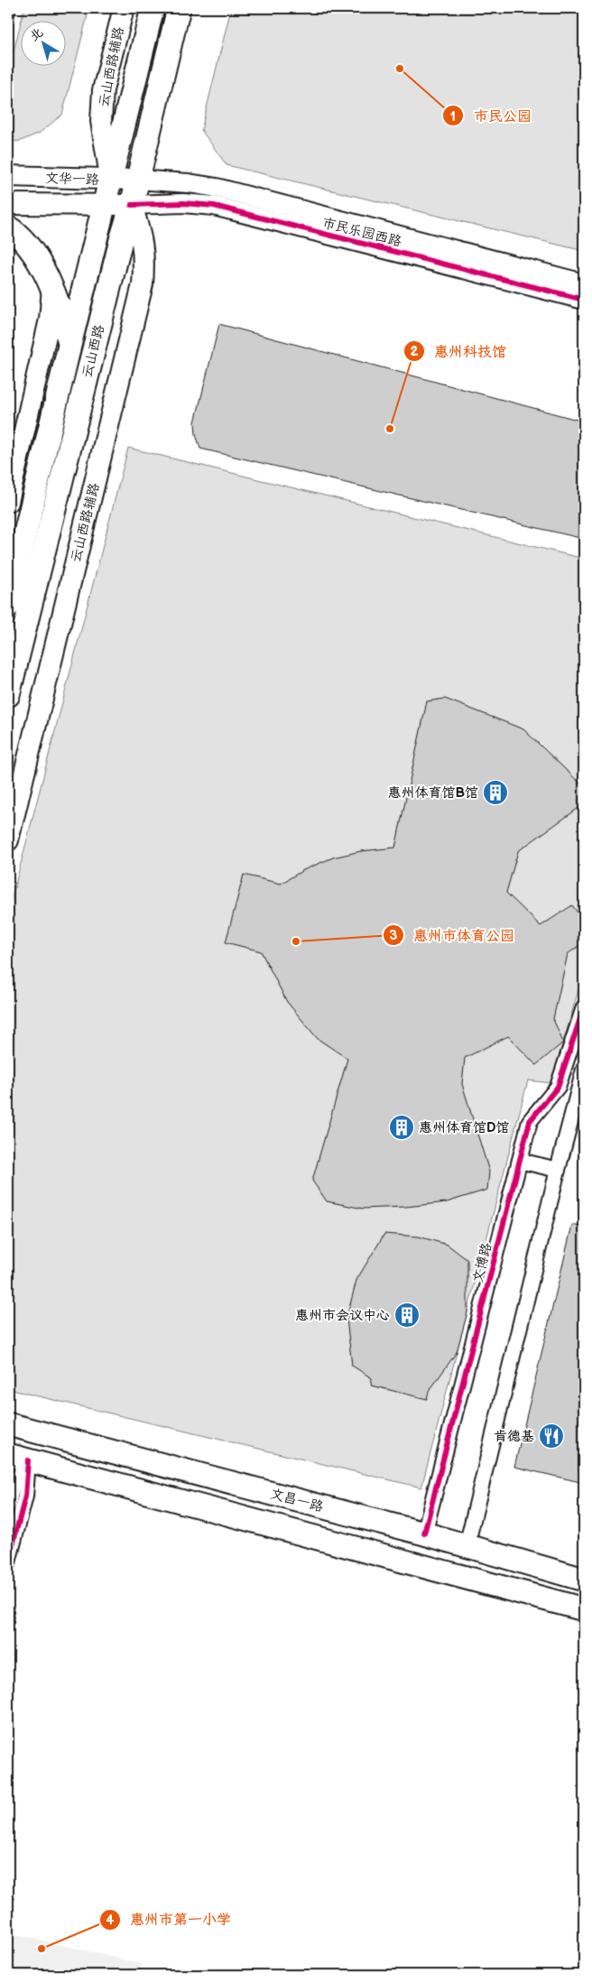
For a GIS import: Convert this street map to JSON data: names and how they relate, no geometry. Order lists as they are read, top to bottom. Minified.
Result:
{"streets":{"main road":["云山西路辅路","文华一路","云山西路","文昌一路"],"street":["市民乐园西路","文博路"]},"crossings":[["云山西路辅路","文华一路"],["云山西路辅路","市民乐园西路"],["云山西路辅路","云山西路"],["文华一路","市民乐园西路"],["文华一路","云山西路"],["市民乐园西路","云山西路"],["文博路","文昌一路"]],"places":{"other":["市民公园","惠州科技馆","惠州市体育公园","惠州市第一小学"],"building":["惠州体育馆B馆","惠州体育馆D馆","惠州市会议中心"],"restaurant":["肯德基"]},"north":"top left"}
